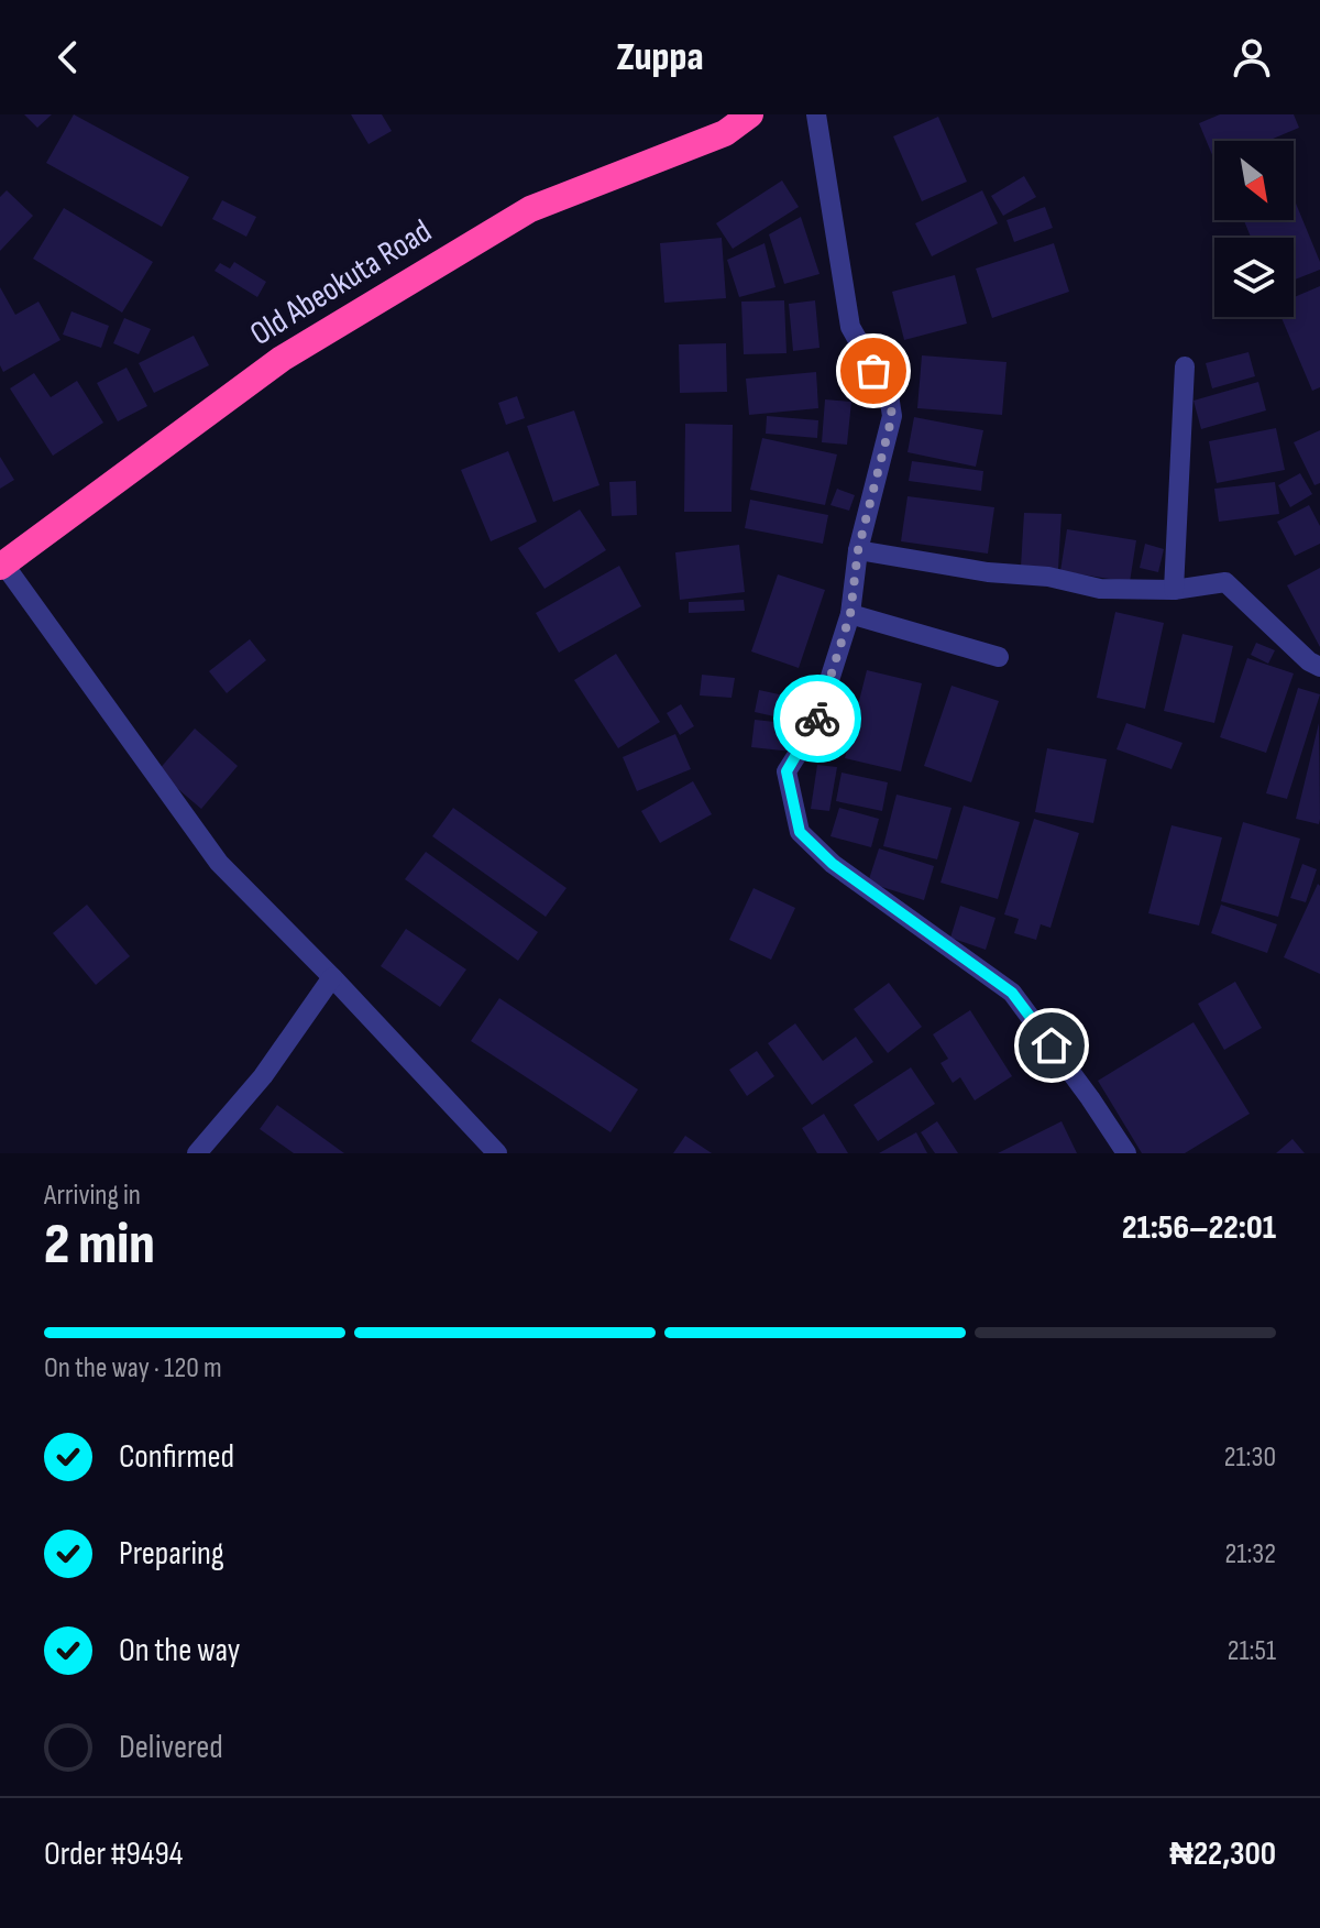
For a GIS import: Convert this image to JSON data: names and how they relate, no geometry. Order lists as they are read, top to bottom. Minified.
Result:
{"streets":{"highway":["Old Abeokuta Road"]},"north":"bottom right","page":{"header":"Zuppa","heading":["2 min","Arriving in","21:56–22:01"],"panel":["Order #9494","₦22,300"],"bar":"On the way · 120 m","list":[["Confirmed","21:30"],["Preparing","21:32"],["On the way","21:51"],"Delivered"]}}
